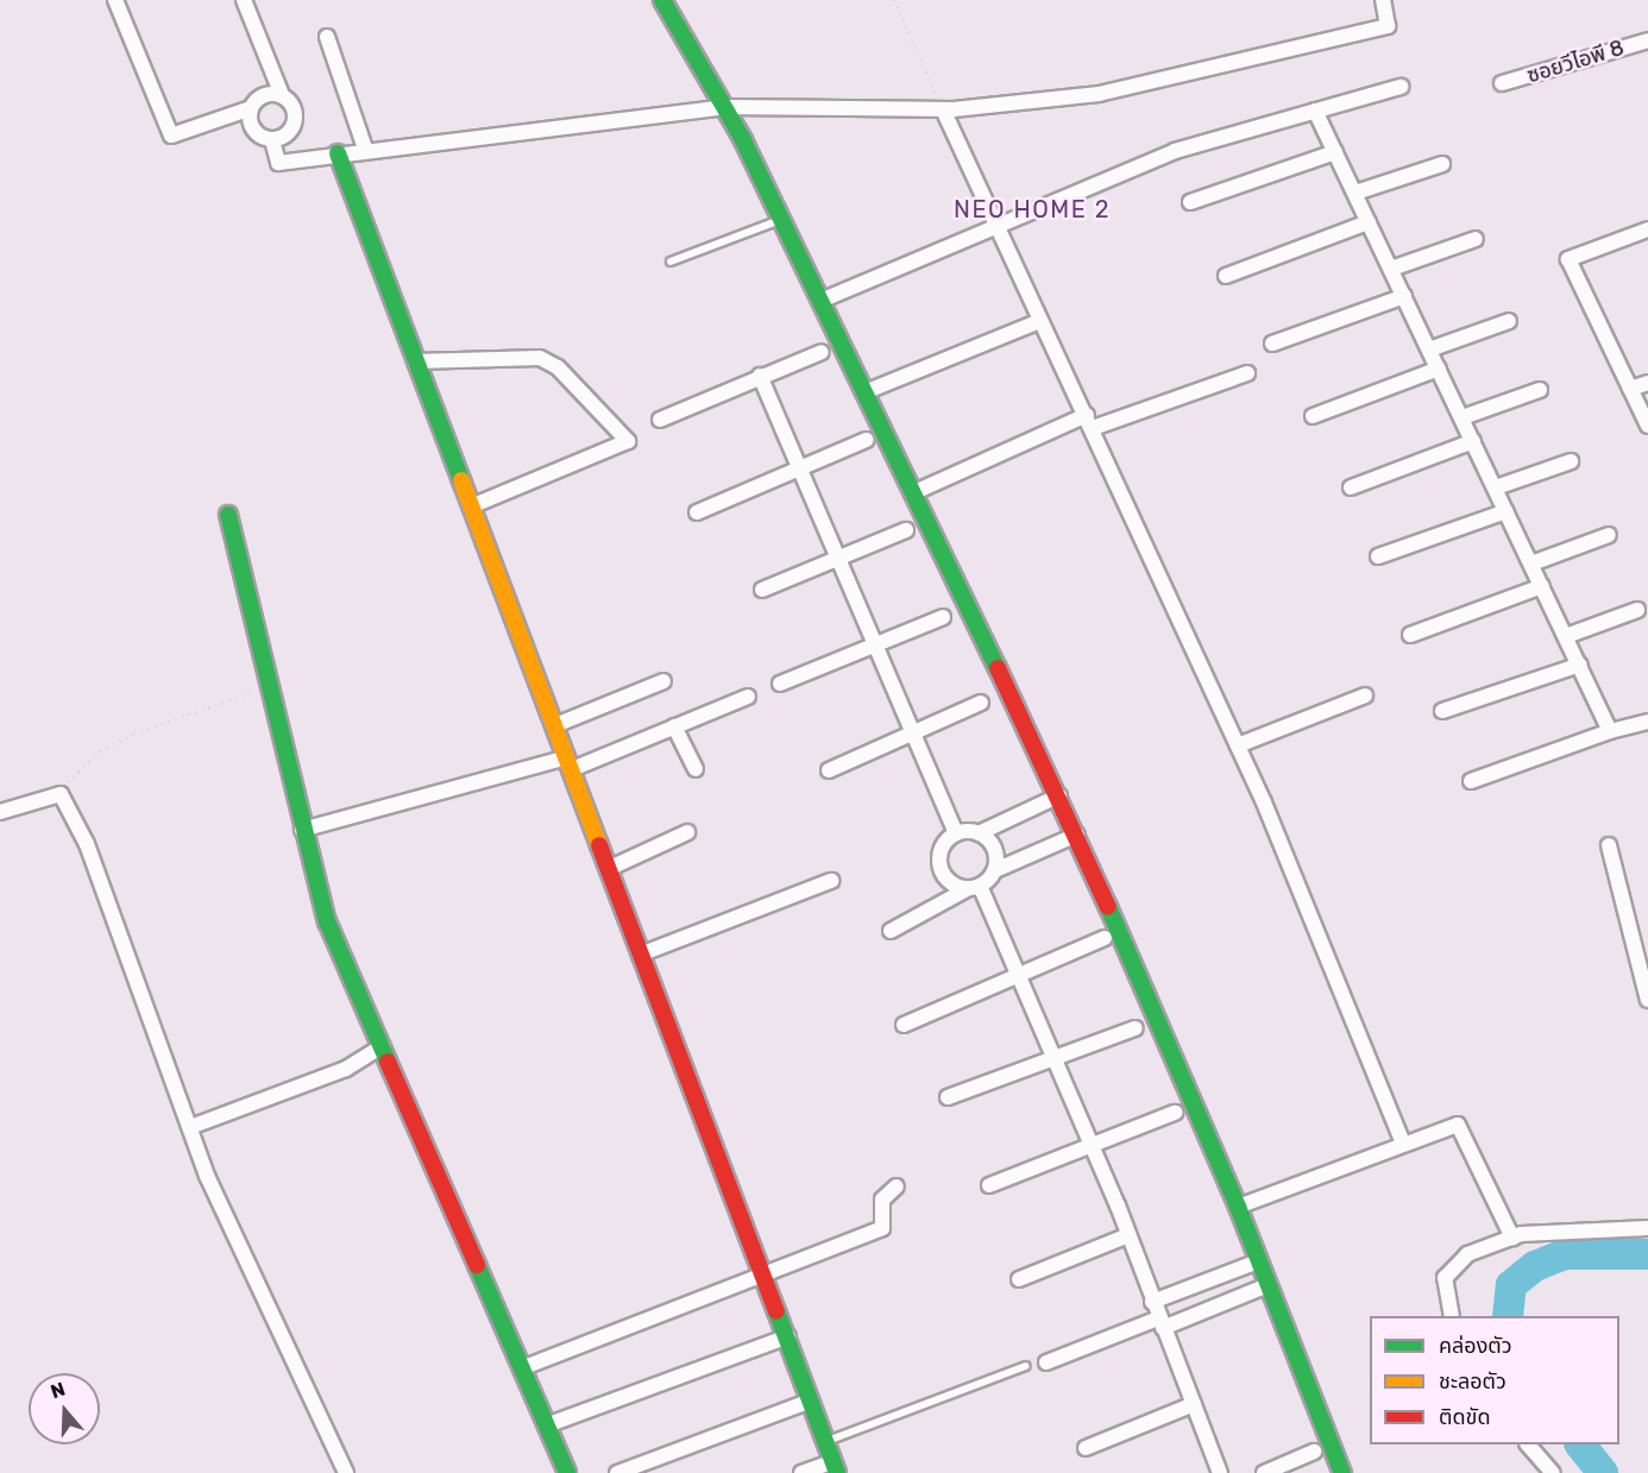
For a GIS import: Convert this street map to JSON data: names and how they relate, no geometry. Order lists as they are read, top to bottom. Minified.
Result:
{"streets":{"street":["ซอยวีไอพี 8"]},"districts":["NEO HOME 2"],"legend":["คล่องตัว","ชะลอตัว","ติดขัด"],"north":"top"}
